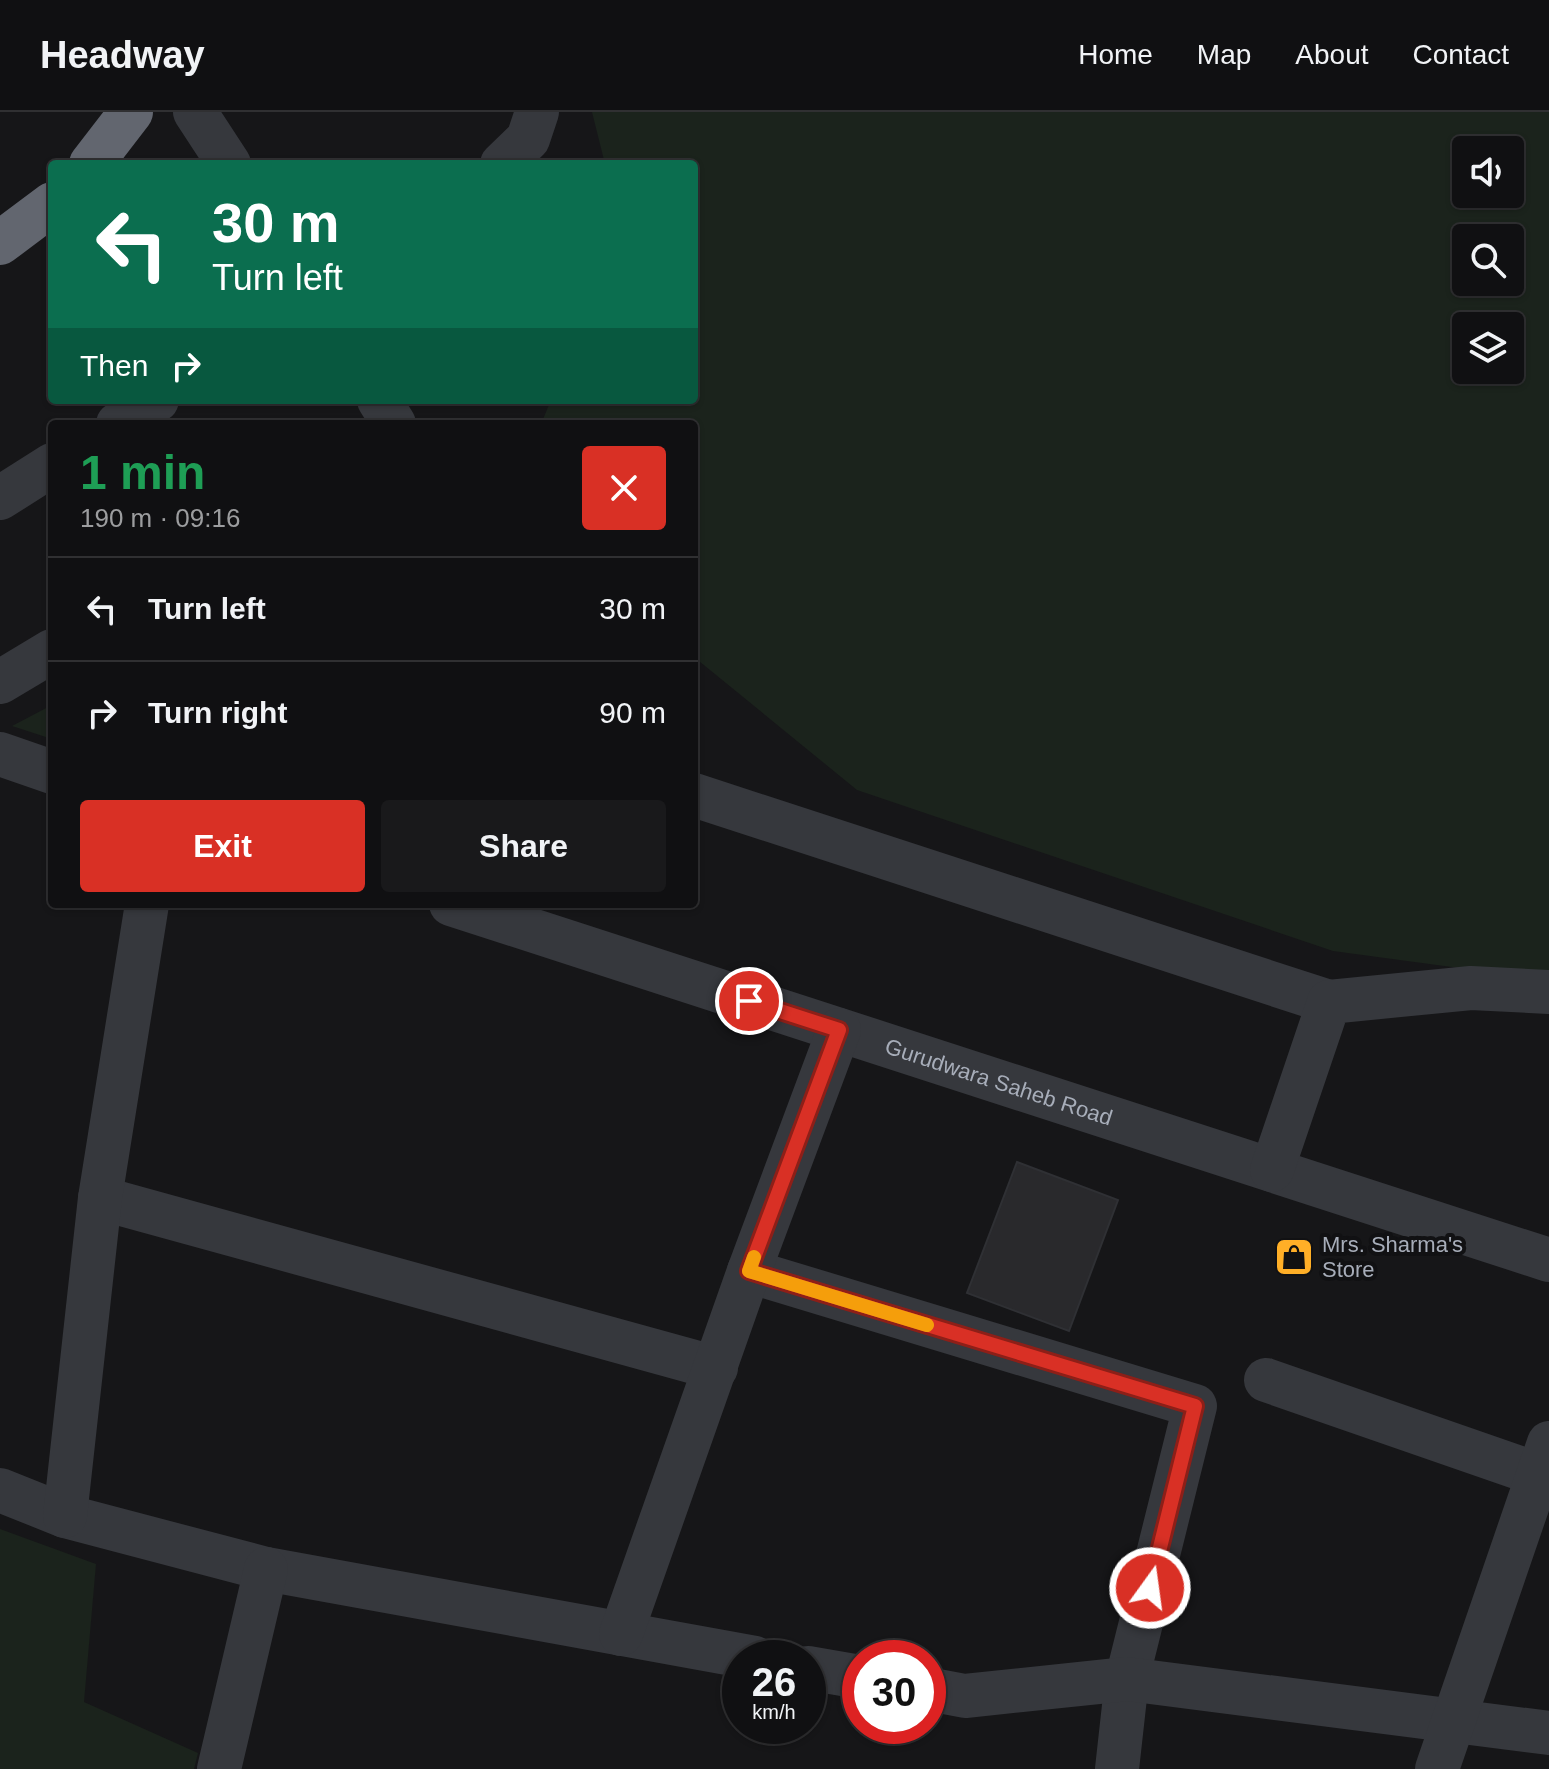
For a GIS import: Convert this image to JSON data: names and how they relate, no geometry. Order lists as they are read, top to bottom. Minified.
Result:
{"streets":{"street":["Gurudwara Saheb Road"]},"places":{"shop":["Mrs. Sharma's Store"]},"page":{"header":"Headway","nav":["Home","Map","About","Contact"],"turn":["30 m","Turn left"],"then":"Then","heading":["1 min","190 m · 09:16"],"list":[{"name":"Turn left","value":"30 m"},{"name":"Turn right","value":"90 m"}],"buttons":["Exit","Share"],"speed":"26 km/h","limit":"30"}}
